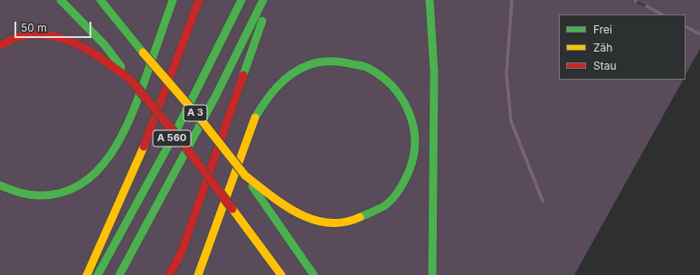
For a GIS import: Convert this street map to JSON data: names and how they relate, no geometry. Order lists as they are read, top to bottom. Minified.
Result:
{"streets":{"highway":["A 3","A 560"]},"legend":["Frei","Zäh","Stau"],"scale_bar":"50 m"}
